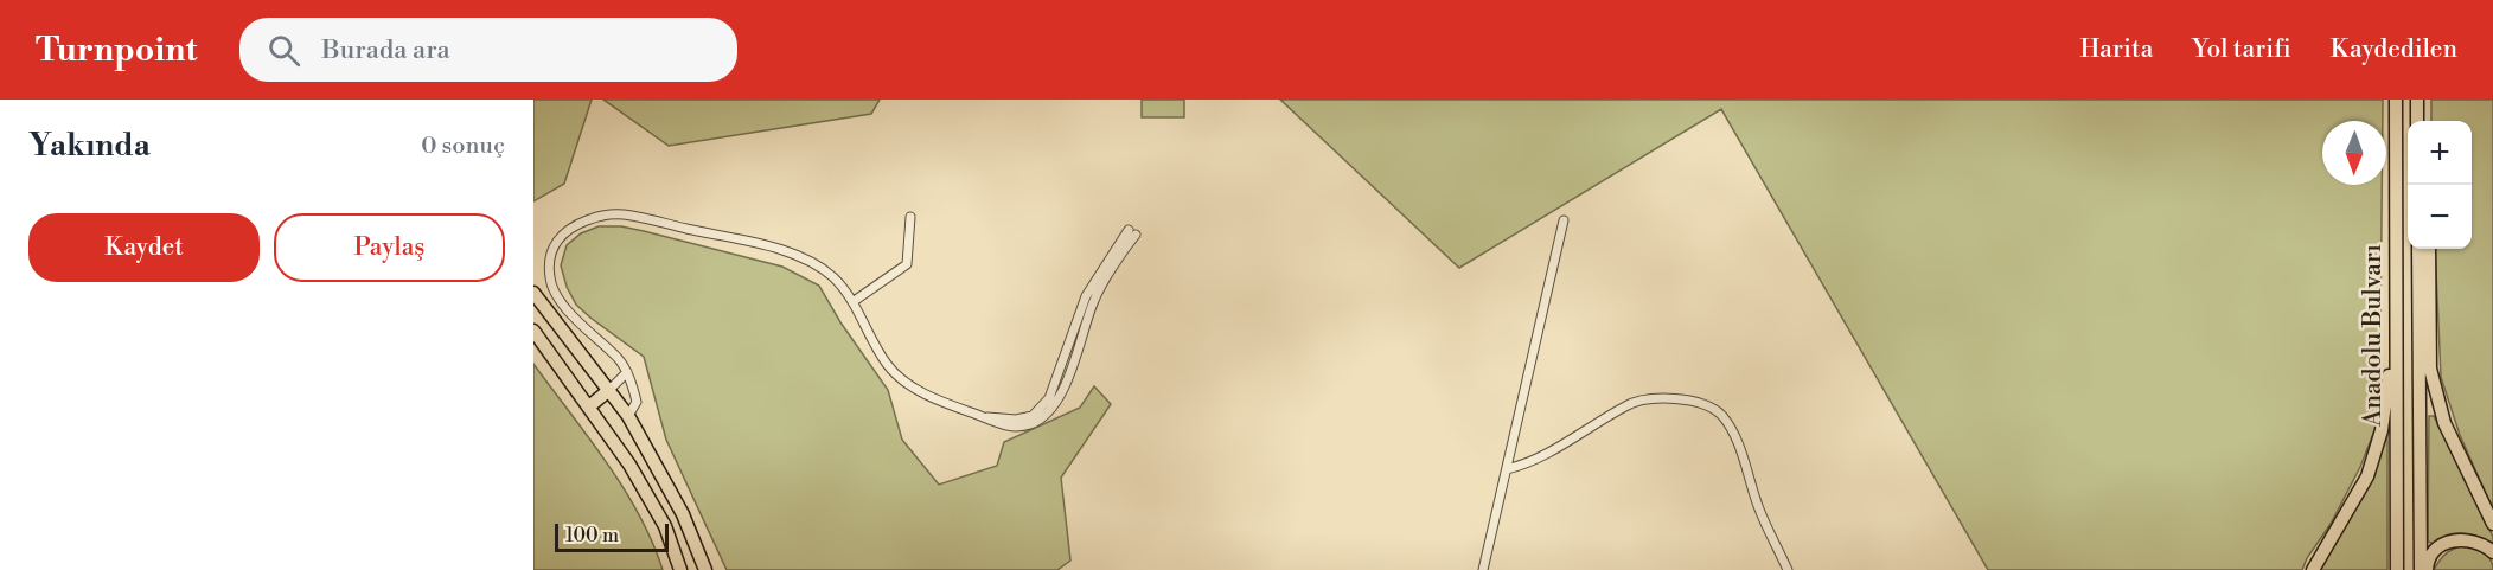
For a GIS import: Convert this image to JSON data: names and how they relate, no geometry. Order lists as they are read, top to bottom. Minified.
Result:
{"streets":{"main road":["Anadolu Bulvarı"]},"scale_bar":"100 m","north":"bottom","page":{"header":"Turnpoint","search":"Burada ara","nav":["Harita","Yol tarifi","Kaydedilen"],"heading":["Yakında","0 sonuç"],"map_buttons":["+","−"],"buttons":["Kaydet","Paylaş"],"scale":"100 m"}}
